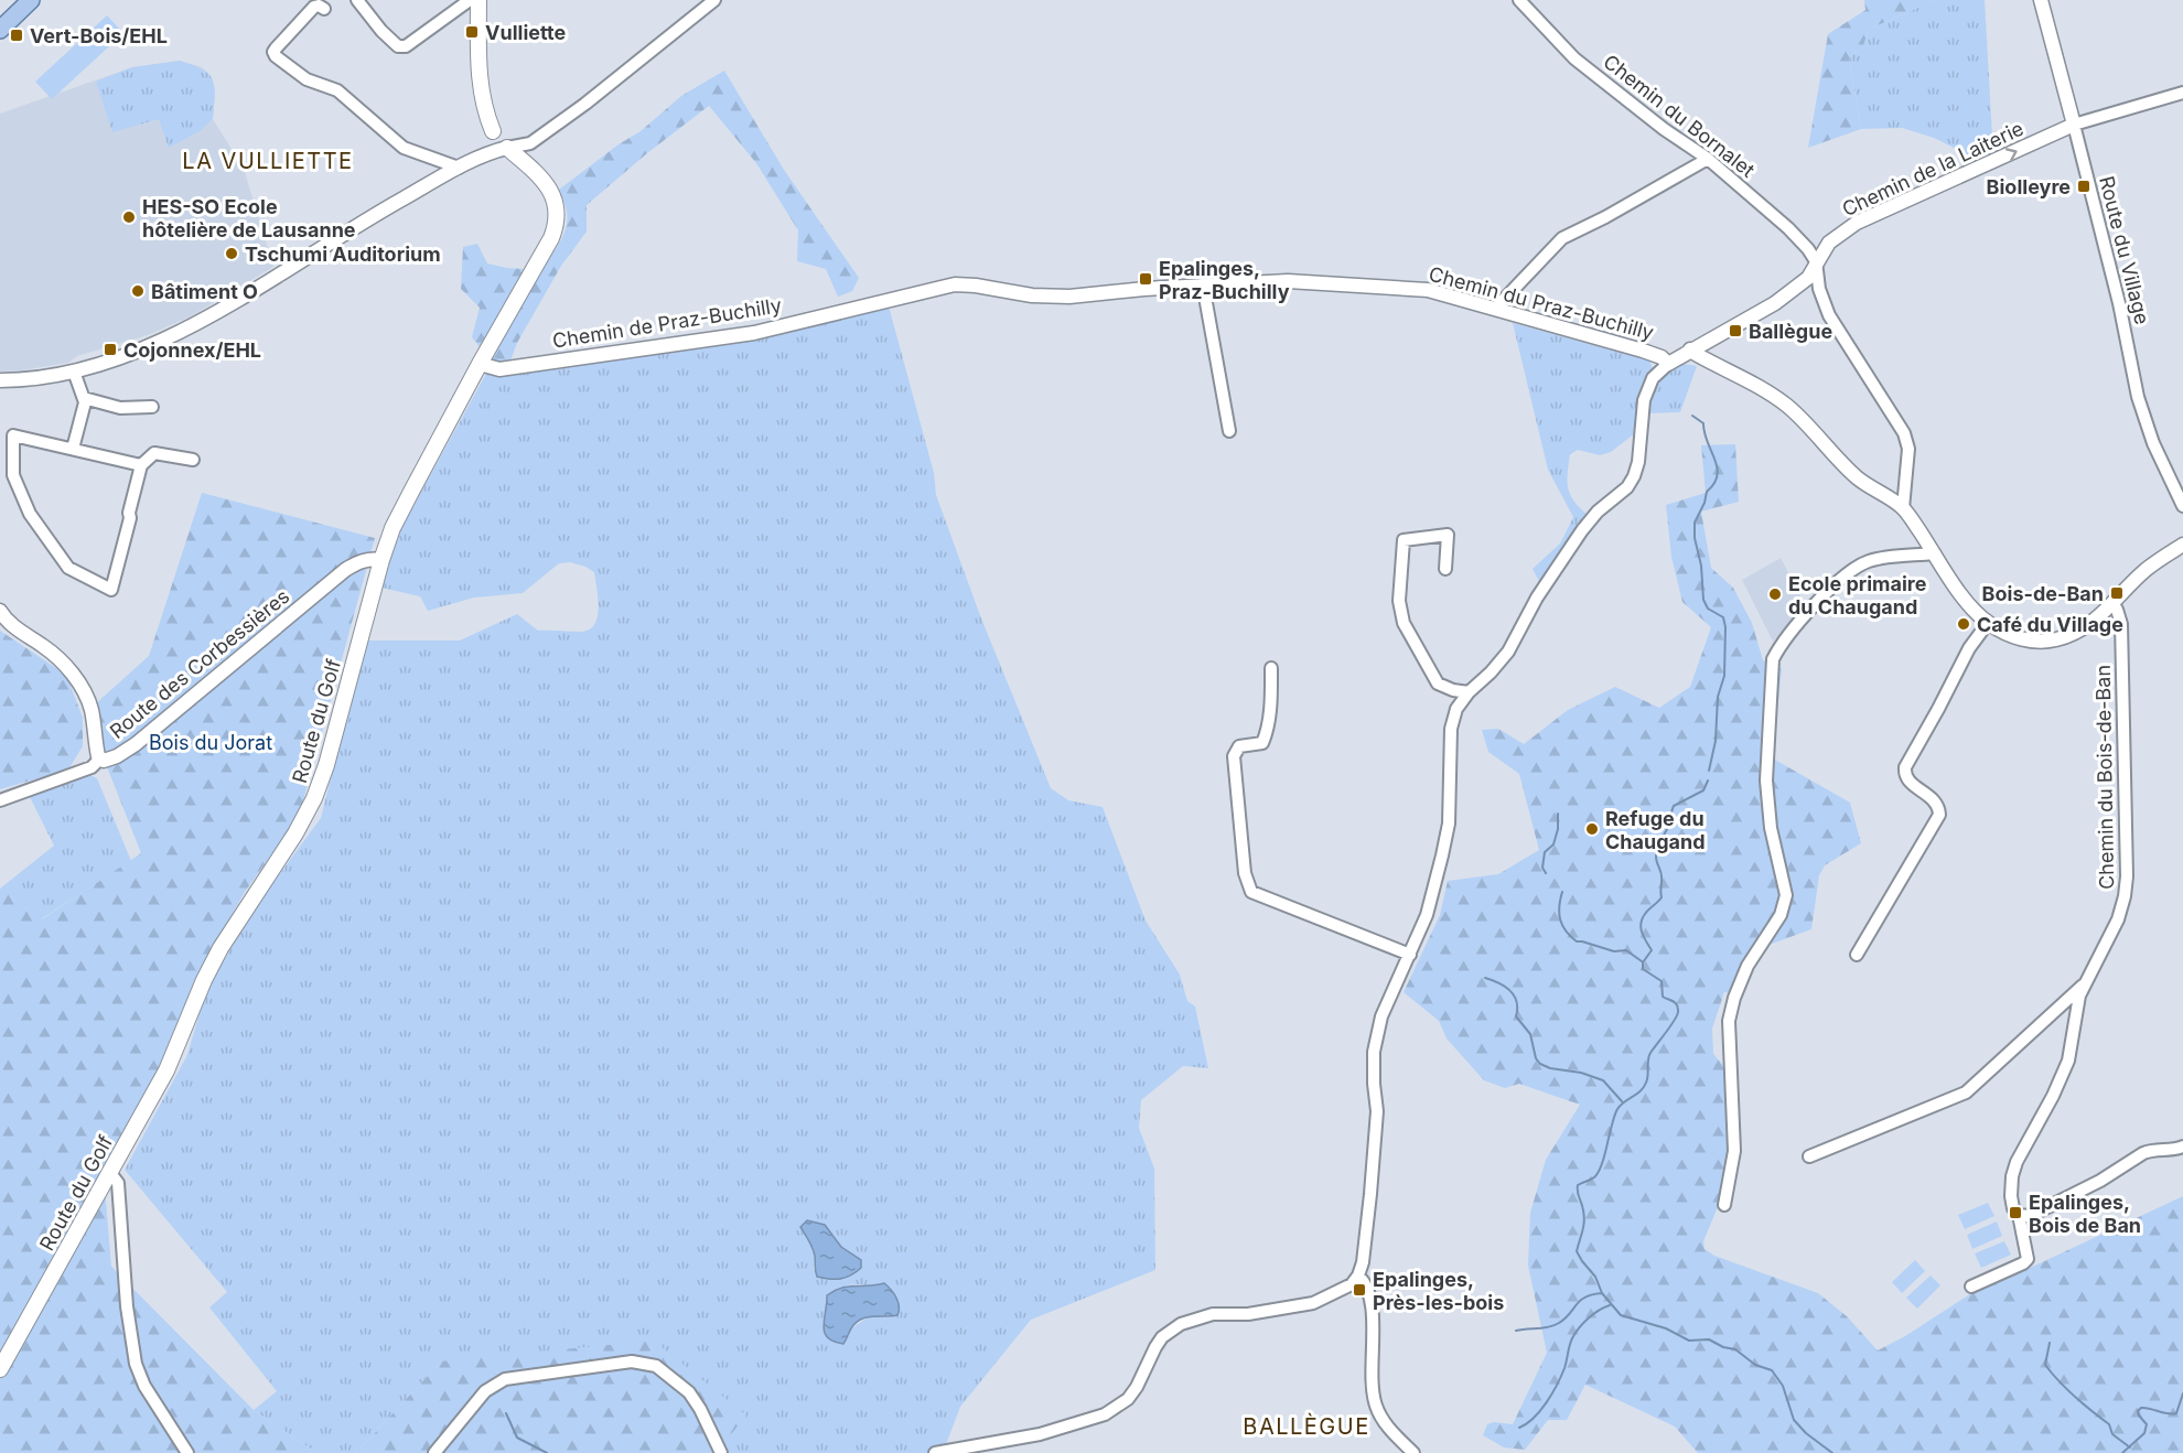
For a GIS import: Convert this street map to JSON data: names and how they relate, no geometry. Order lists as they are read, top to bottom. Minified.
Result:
{"streets":{"main road":["Route du Golf"],"street":["Chemin du Bornalet","Chemin de la Laiterie","Route du Village","Chemin du Praz-Buchilly","Chemin de Praz-Buchilly","Route des Corbessières","Chemin du Bois-de-Ban"]},"crossings":[["Chemin du Bornalet","Chemin de la Laiterie"],["Chemin de la Laiterie","Route du Village"],["Chemin de la Laiterie","Chemin du Praz-Buchilly"],["Chemin du Praz-Buchilly","Chemin de Praz-Buchilly"],["Chemin de Praz-Buchilly","Route du Golf"],["Route des Corbessières","Route du Golf"]],"one_way":["Chemin de la Laiterie"],"districts":["LA VULLIETTE","BALLÈGUE"],"parks":["Bois du Jorat"],"places":{"transit":["Vulliette","Vert-Bois/EHL","Biolleyre","Epalinges, Praz-Buchilly","Ballègue","Cojonnex/EHL","Bois-de-Ban","Epalinges, Bois de Ban","Epalinges, Près-les-bois"],"other":["HES-SO Ecole hôtelière de Lausanne","Tschumi Auditorium","Bâtiment O","Ecole primaire du Chaugand","Café du Village","Refuge du Chaugand"]}}
